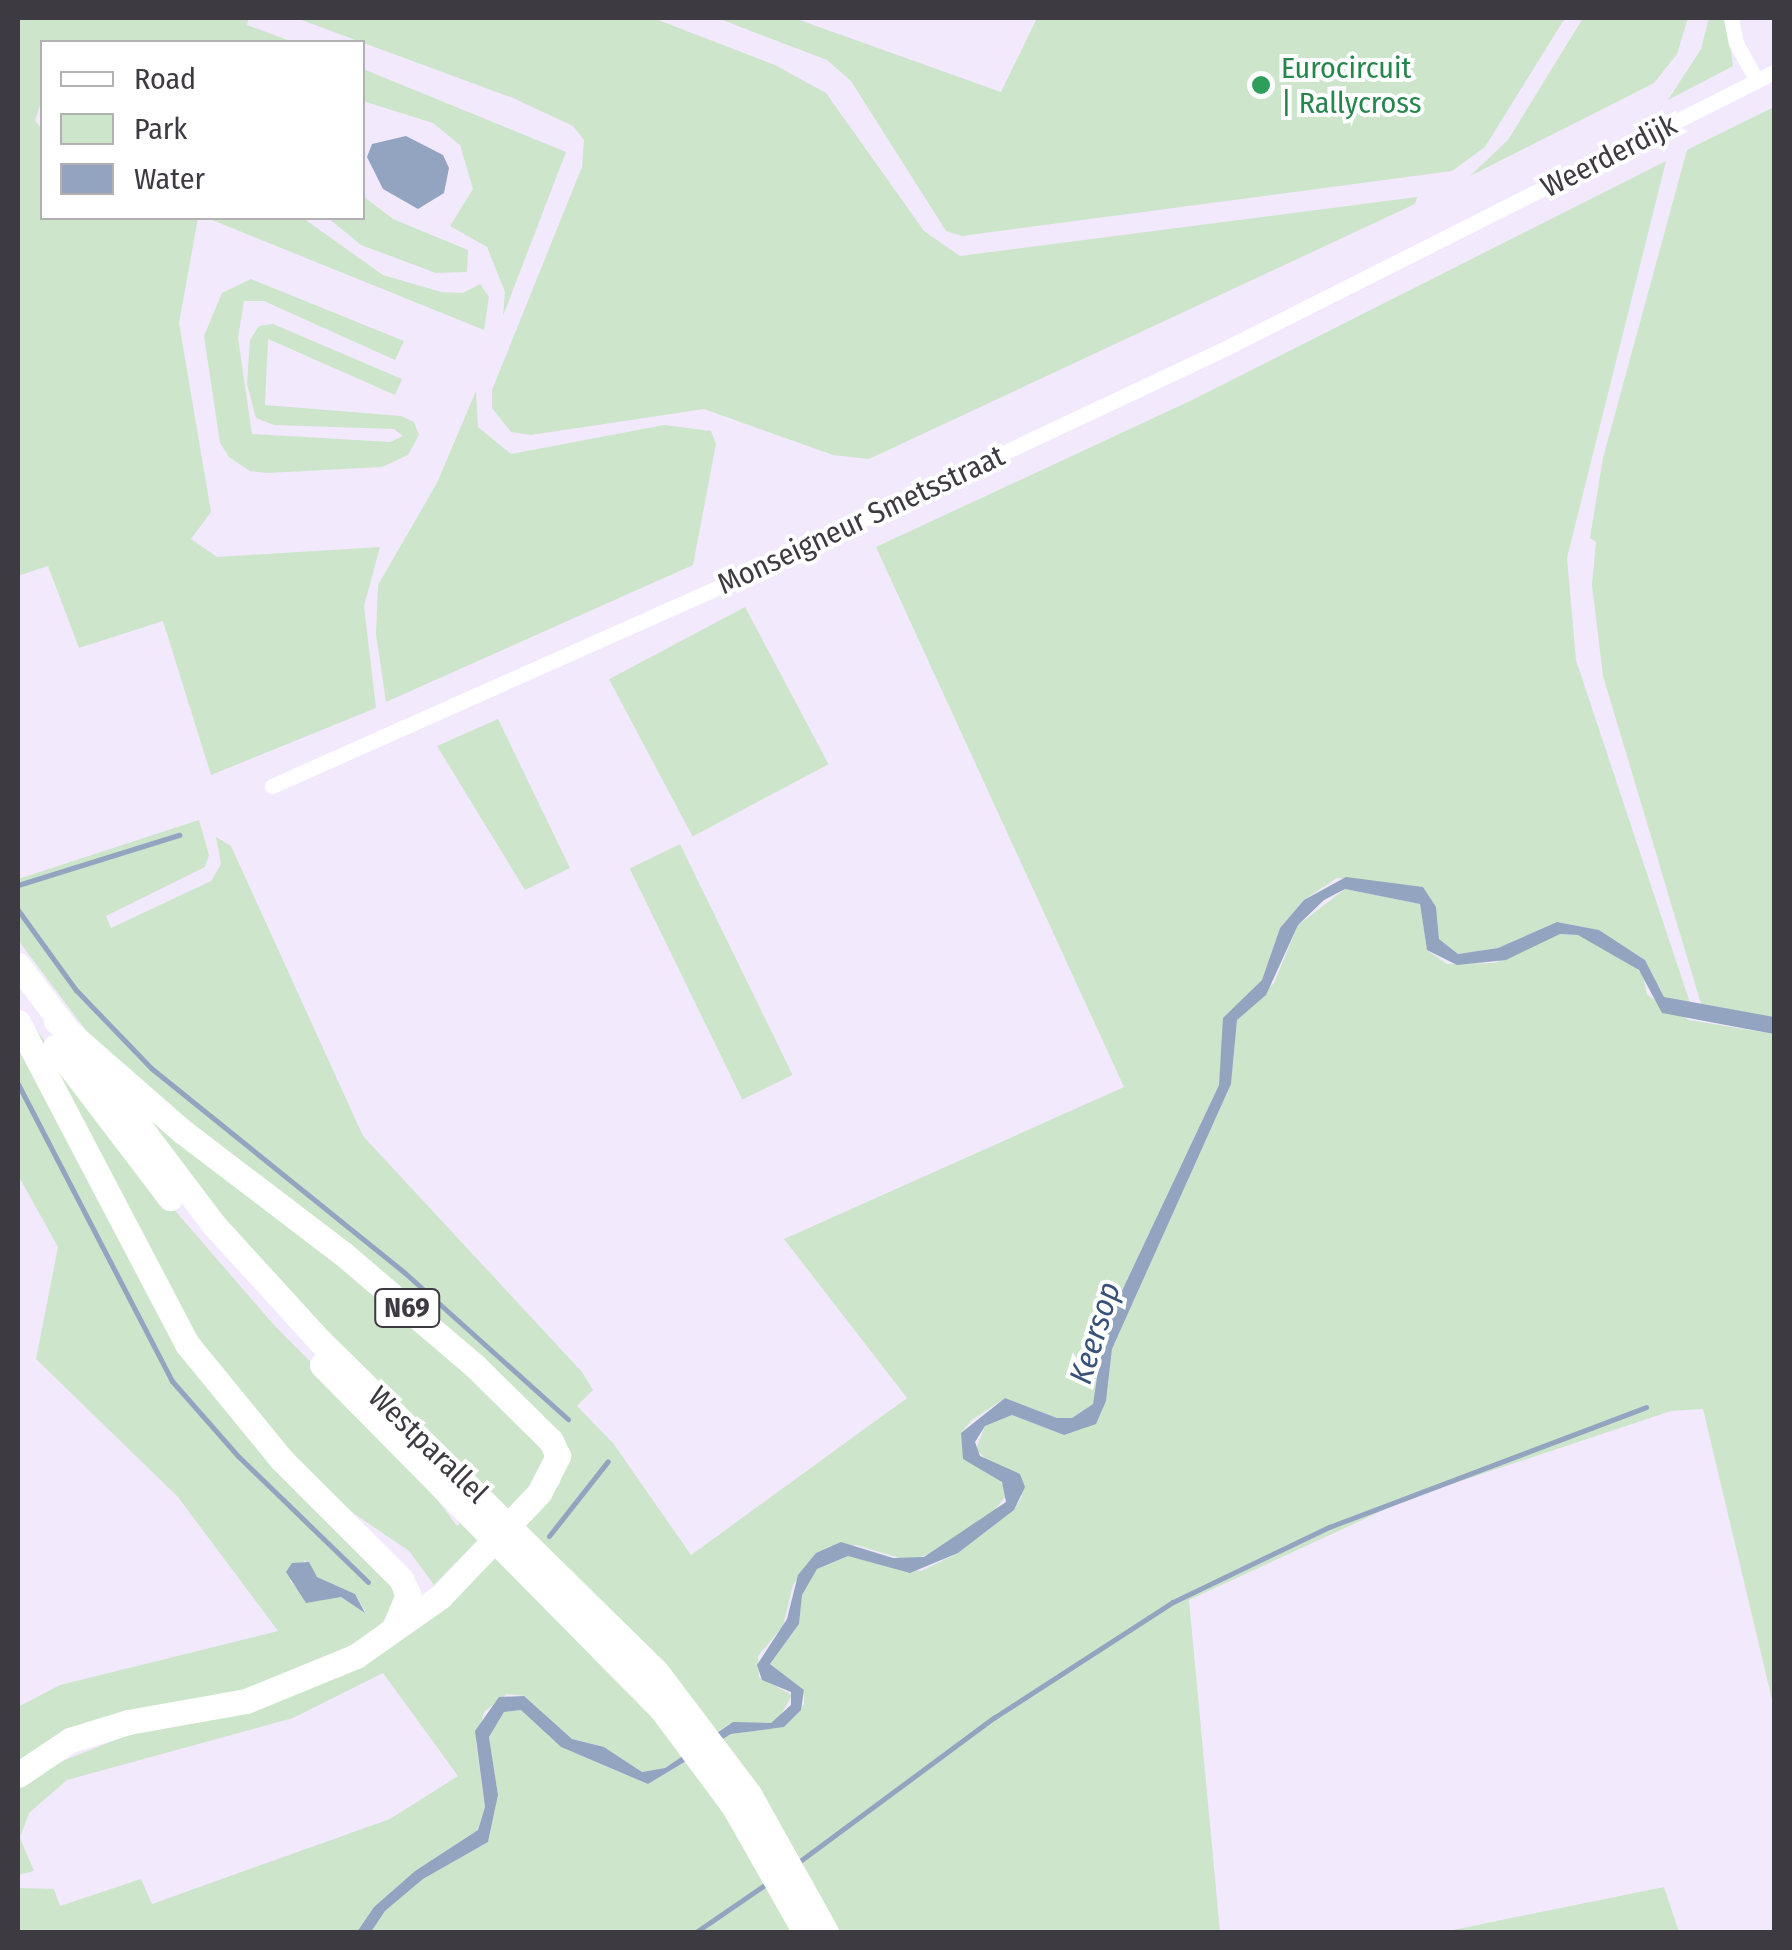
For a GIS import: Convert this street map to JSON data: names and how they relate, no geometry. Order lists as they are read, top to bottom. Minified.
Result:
{"streets":{"main road":["N69","Westparallel"],"street":["Weerderdijk","Monseigneur Smetsstraat"]},"crossings":[["Weerderdijk","Monseigneur Smetsstraat"],["N69","Westparallel"]],"water":["Keersop"],"places":["Eurocircuit | Rallycross"],"legend":["Road","Park","Water"]}
